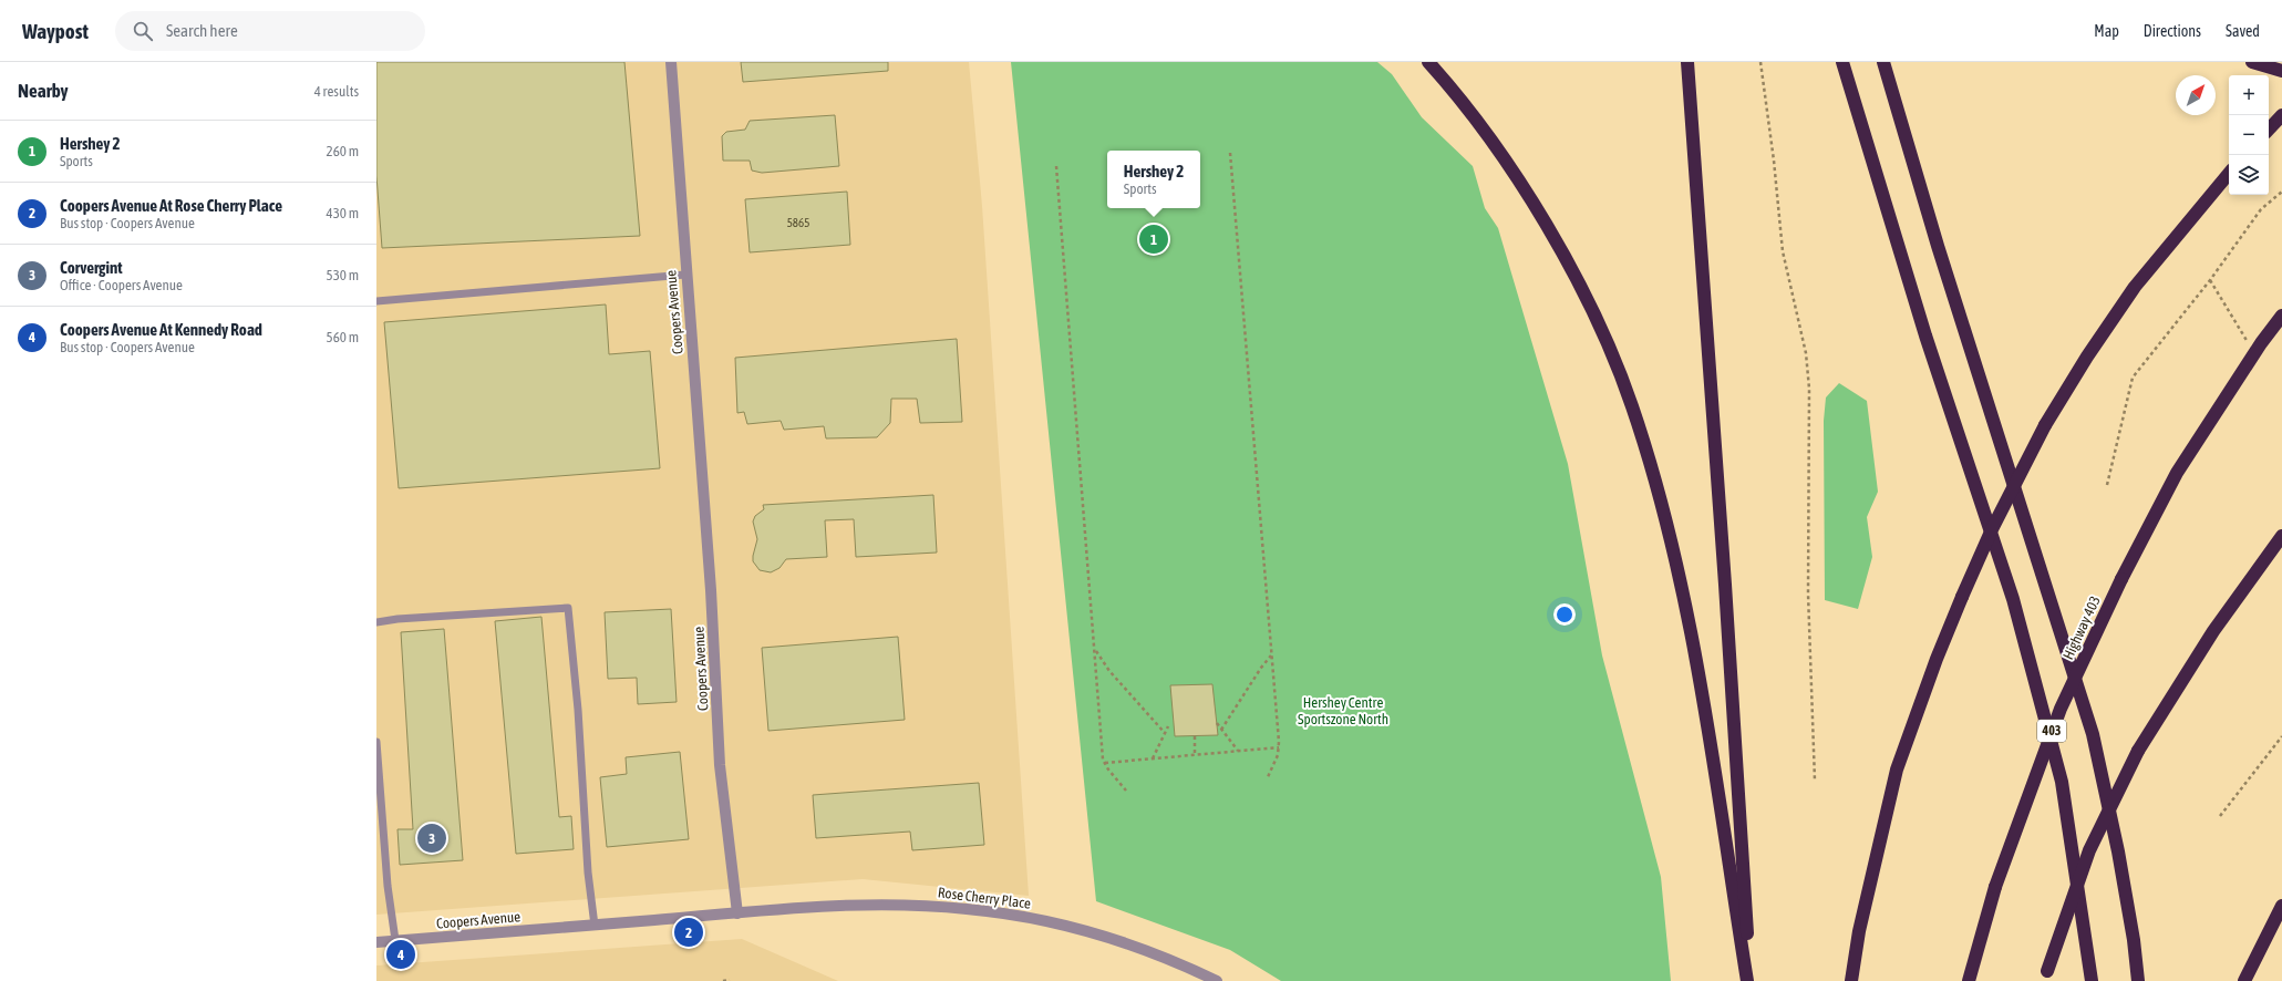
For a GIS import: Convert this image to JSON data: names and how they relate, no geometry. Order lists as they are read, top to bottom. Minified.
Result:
{"streets":{"highway":["Highway 403","403"],"street":["Coopers Avenue","Rose Cherry Place"]},"crossings":[["Coopers Avenue","Rose Cherry Place"]],"parks":["Hershey Centre Sportszone North"],"house_numbers":["5865"],"north":"top right","page":{"header":"Waypost","search":"Search here","nav":["Map","Directions","Saved"],"heading":["Nearby","4 results"],"map_buttons":["+","−"],"list":[{"mark":"1","name":"Hershey 2","note":"Sports","value":"260 m"},{"mark":"2","name":"Coopers Avenue At Rose Cherry Place","note":"Bus stop · Coopers Avenue","value":"430 m"},{"mark":"3","name":"Corvergint","note":"Office · Coopers Avenue","value":"530 m"},{"mark":"4","name":"Coopers Avenue At Kennedy Road","note":"Bus stop · Coopers Avenue","value":"560 m"}],"popup":["Hershey 2","Sports"],"pins":["1","3","2","4"]}}
